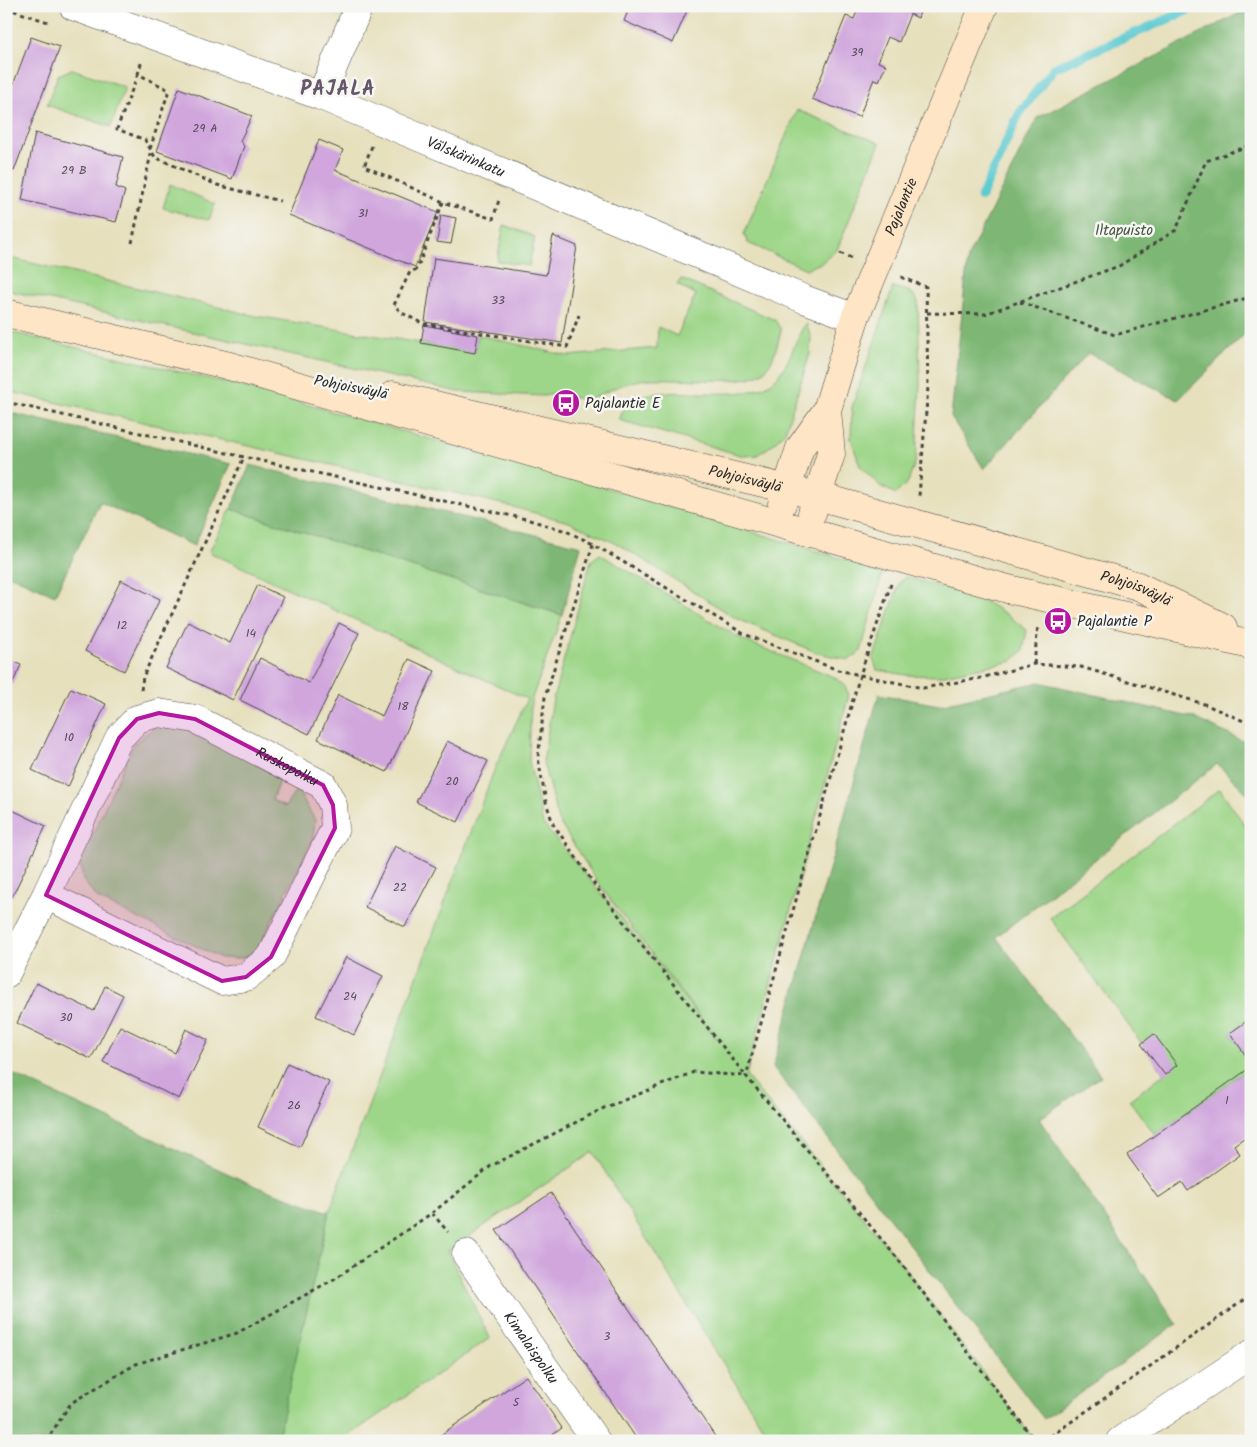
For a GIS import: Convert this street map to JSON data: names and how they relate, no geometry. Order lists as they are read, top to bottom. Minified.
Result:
{"streets":{"main road":["Pajalantie","Pohjoisväylä"],"street":["Välskärinkatu","Ruskopolku","Kimalaispolku"]},"crossings":[["Välskärinkatu","Pajalantie"],["Pajalantie","Pohjoisväylä"]],"districts":["PAJALA"],"parks":["Iltapuisto"],"places":{"bus stop":["Pajalantie E","Pajalantie P"]},"house_numbers":["39","29 A","29 B","31","33","12","14","18","10","20","22","24","30","1","26","3","5"]}
